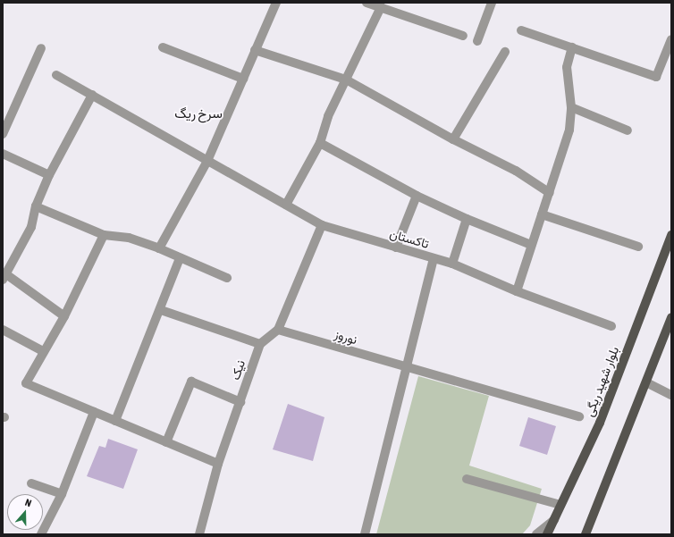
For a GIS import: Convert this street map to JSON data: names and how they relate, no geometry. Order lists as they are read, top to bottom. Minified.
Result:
{"streets":{"main road":["بلوار شهید ریگی"],"street":["تاکستان","نوروز","نیک"]},"districts":["سرخ ریگ"],"north":"top"}
